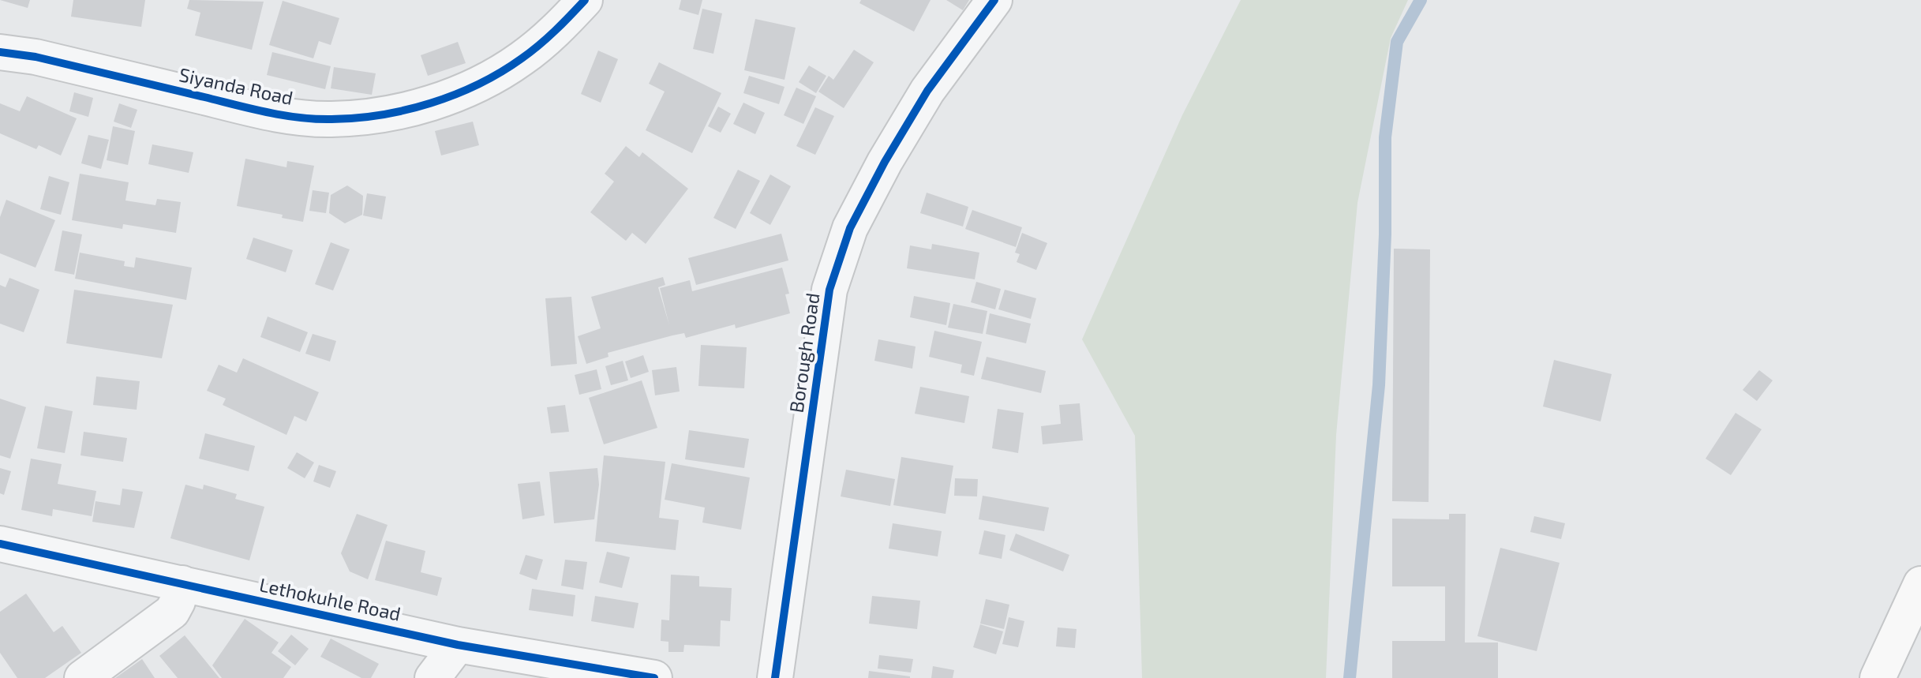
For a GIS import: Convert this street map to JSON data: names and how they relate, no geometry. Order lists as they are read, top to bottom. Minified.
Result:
{"streets":{"street":["Siyanda Road","Borough Road","Lethokuhle Road"]}}
